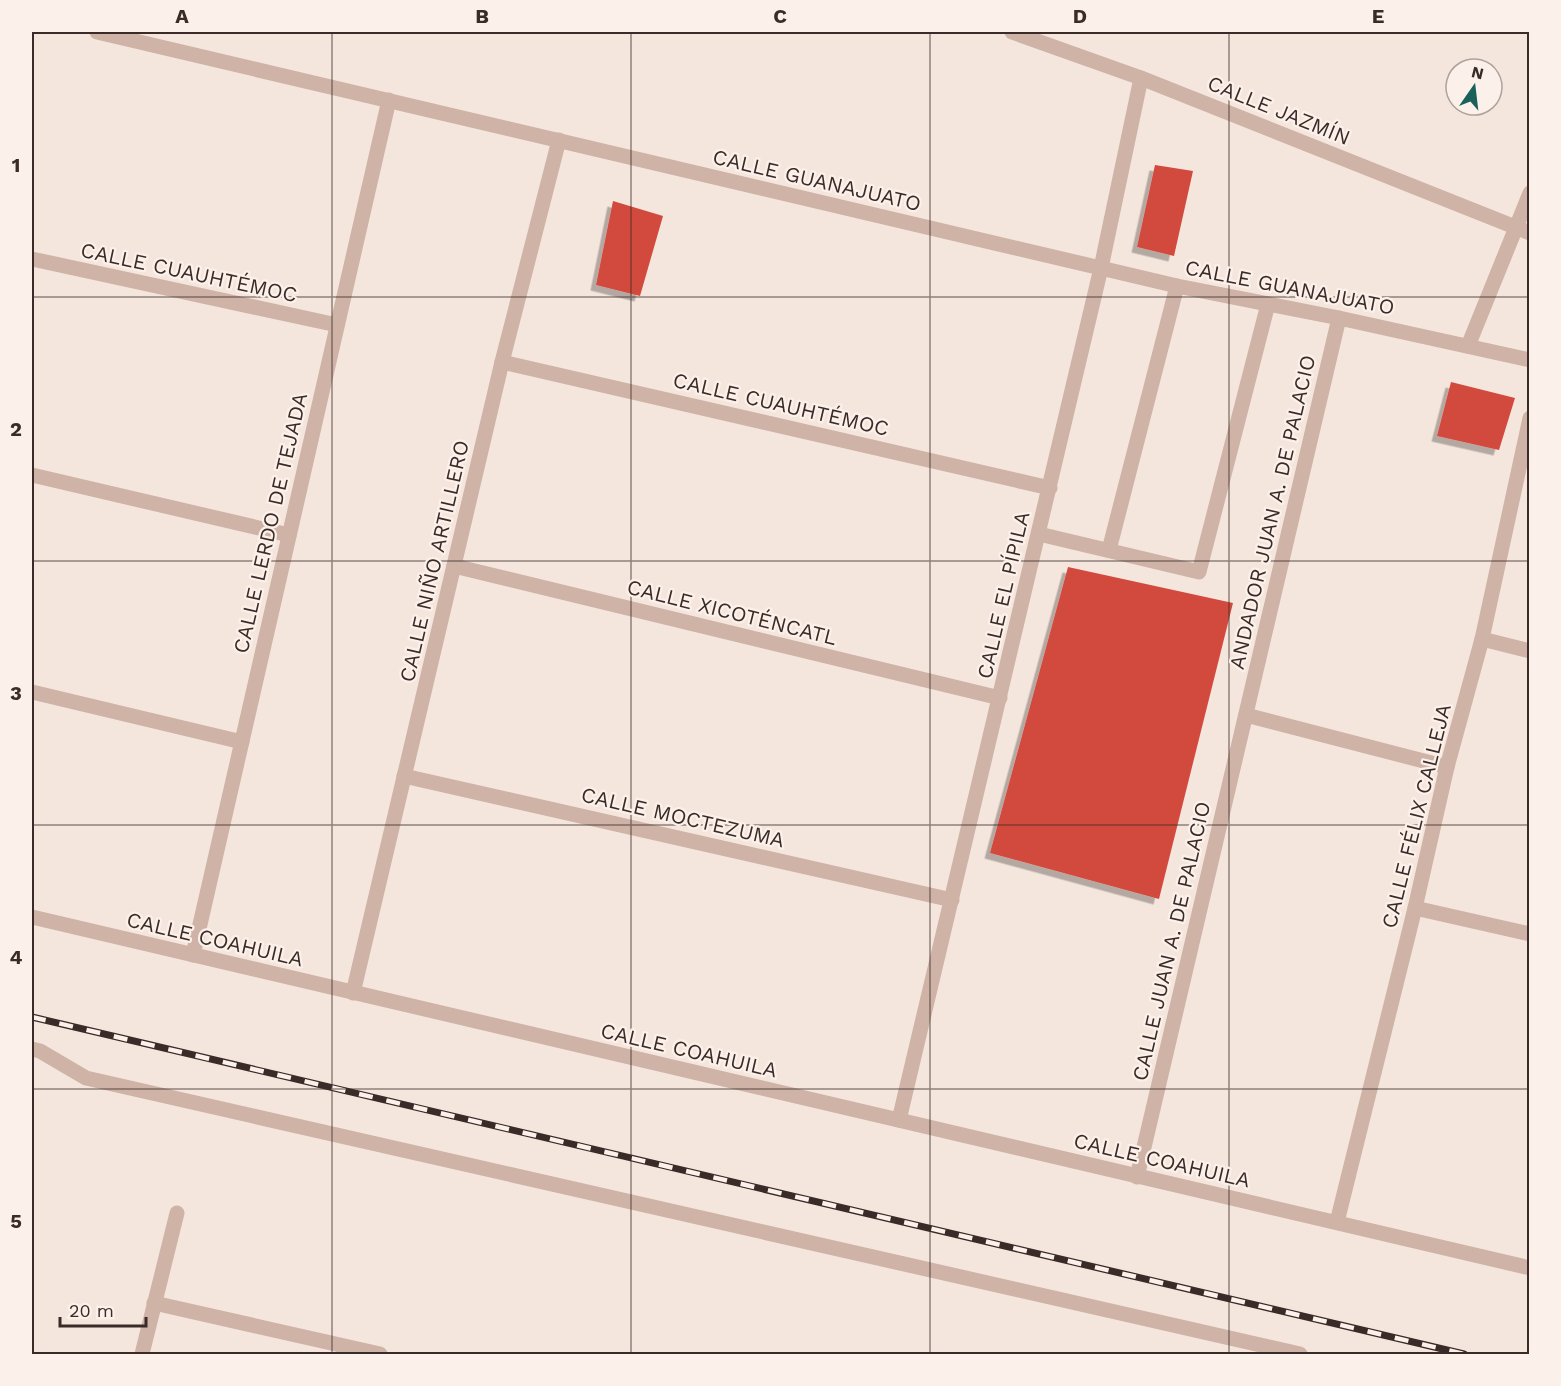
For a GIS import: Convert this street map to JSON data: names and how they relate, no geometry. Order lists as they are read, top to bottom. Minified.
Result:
{"streets":{"street":["CALLE JAZMÍN","CALLE GUANAJUATO","CALLE CUAUHTÉMOC","ANDADOR JUAN A. DE PALACIO","CALLE LERDO DE TEJADA","CALLE NIÑO ARTILLERO","CALLE EL PÍPILA","CALLE XICOTÉNCATL","CALLE FÉLIX CALLEJA","CALLE MOCTEZUMA","CALLE COAHUILA","CALLE JUAN A. DE PALACIO"]},"crossings":[["CALLE JAZMÍN","CALLE EL PÍPILA"],["CALLE GUANAJUATO","ANDADOR JUAN A. DE PALACIO"],["CALLE GUANAJUATO","CALLE LERDO DE TEJADA"],["CALLE GUANAJUATO","CALLE NIÑO ARTILLERO"],["CALLE GUANAJUATO","CALLE EL PÍPILA"],["CALLE CUAUHTÉMOC","CALLE LERDO DE TEJADA"],["CALLE CUAUHTÉMOC","CALLE NIÑO ARTILLERO"],["CALLE CUAUHTÉMOC","CALLE EL PÍPILA"],["ANDADOR JUAN A. DE PALACIO","CALLE JUAN A. DE PALACIO"],["CALLE LERDO DE TEJADA","CALLE COAHUILA"],["CALLE NIÑO ARTILLERO","CALLE XICOTÉNCATL"],["CALLE NIÑO ARTILLERO","CALLE MOCTEZUMA"],["CALLE NIÑO ARTILLERO","CALLE COAHUILA"],["CALLE EL PÍPILA","CALLE XICOTÉNCATL"],["CALLE EL PÍPILA","CALLE MOCTEZUMA"],["CALLE EL PÍPILA","CALLE COAHUILA"],["CALLE FÉLIX CALLEJA","CALLE COAHUILA"],["CALLE COAHUILA","CALLE JUAN A. DE PALACIO"]],"scale_bar":"20 m","north":"top","grid":{"columns":["A","B","C","D","E"],"rows":["1","2","3","4","5"]}}
